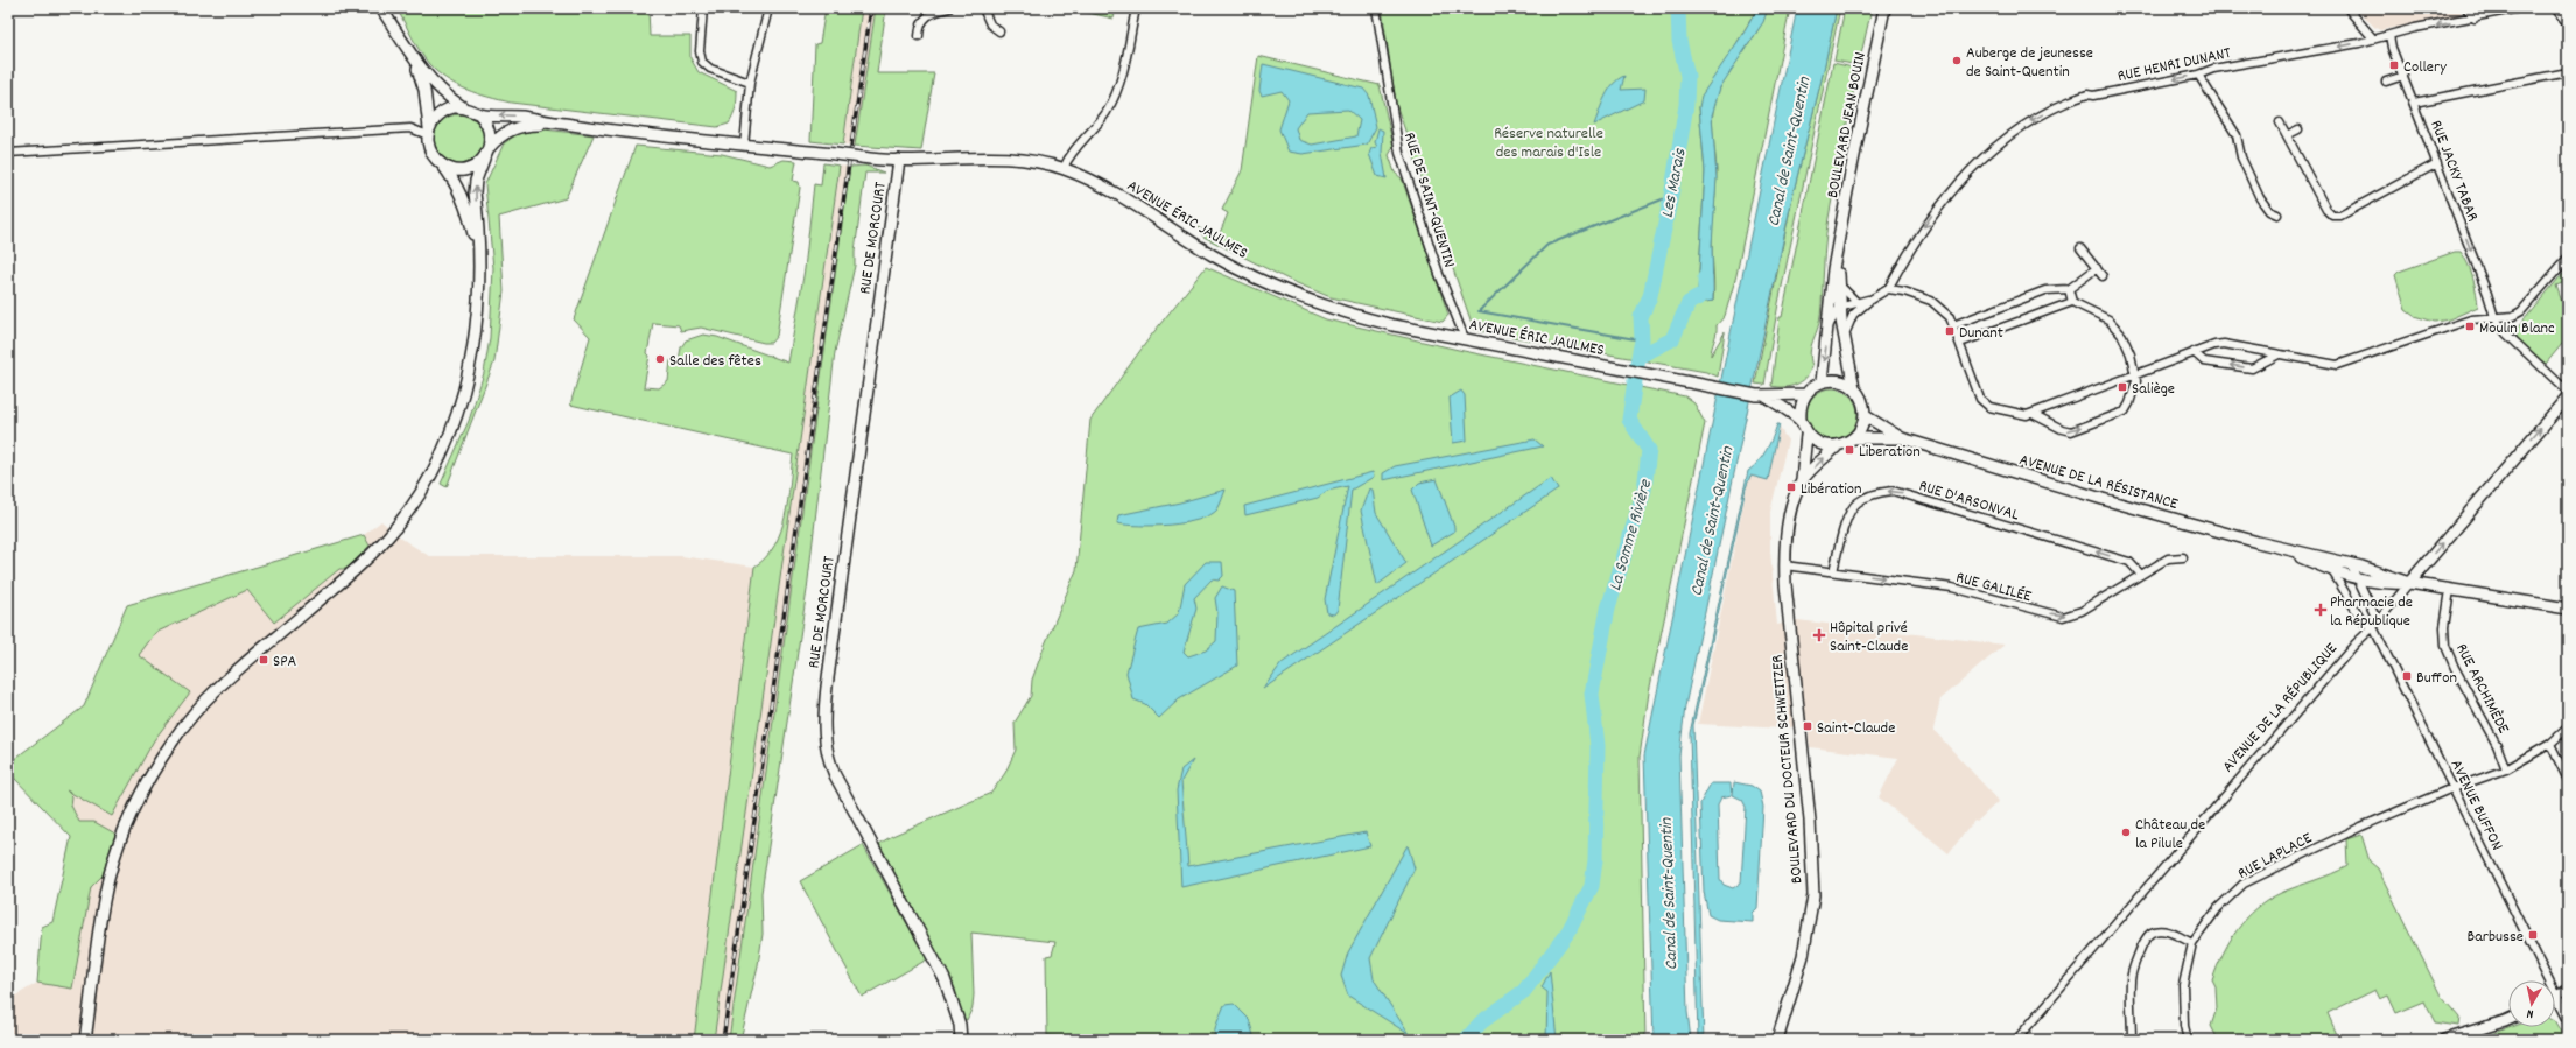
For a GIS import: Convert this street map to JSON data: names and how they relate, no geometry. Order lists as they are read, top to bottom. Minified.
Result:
{"streets":{"street":["RUE HENRI DUNANT","BOULEVARD JEAN BOUIN","RUE JACKY TABAR","RUE DE SAINT-QUENTIN","AVENUE ÉRIC JAULMES","RUE DE MORCOURT","AVENUE DE LA RÉSISTANCE","RUE D'ARSONVAL","RUE GALILÉE","RUE ARCHIMÈDE","AVENUE DE LA RÉPUBLIQUE","BOULEVARD DU DOCTEUR SCHWEITZER","AVENUE BUFFON","RUE LAPLACE"]},"crossings":[["RUE HENRI DUNANT","RUE JACKY TABAR"],["RUE DE SAINT-QUENTIN","AVENUE ÉRIC JAULMES"],["AVENUE ÉRIC JAULMES","RUE DE MORCOURT"],["AVENUE DE LA RÉSISTANCE","AVENUE DE LA RÉPUBLIQUE"],["AVENUE DE LA RÉSISTANCE","AVENUE BUFFON"],["RUE D'ARSONVAL","RUE GALILÉE"],["RUE GALILÉE","BOULEVARD DU DOCTEUR SCHWEITZER"],["RUE ARCHIMÈDE","RUE LAPLACE"],["AVENUE DE LA RÉPUBLIQUE","AVENUE BUFFON"],["AVENUE BUFFON","RUE LAPLACE"]],"one_way":["RUE HENRI DUNANT","RUE JACKY TABAR","RUE D'ARSONVAL","RUE GALILÉE"],"water":["Canal de Saint-Quentin","Les Marais","La Somme Rivière"],"parks":["Réserve naturelle des marais d'Isle"],"places":{"other":["Auberge de jeunesse de Saint-Quentin","Salle des fêtes","Château de la Pilule"],"transit":["Collery","Moulin Blanc","Dunant","Saliège","Liberation","Libération","SPA","Buffon","Saint-Claude","Barbusse"],"health":["Pharmacie de la République","Hôpital privé Saint-Claude"]},"north":"bottom"}
